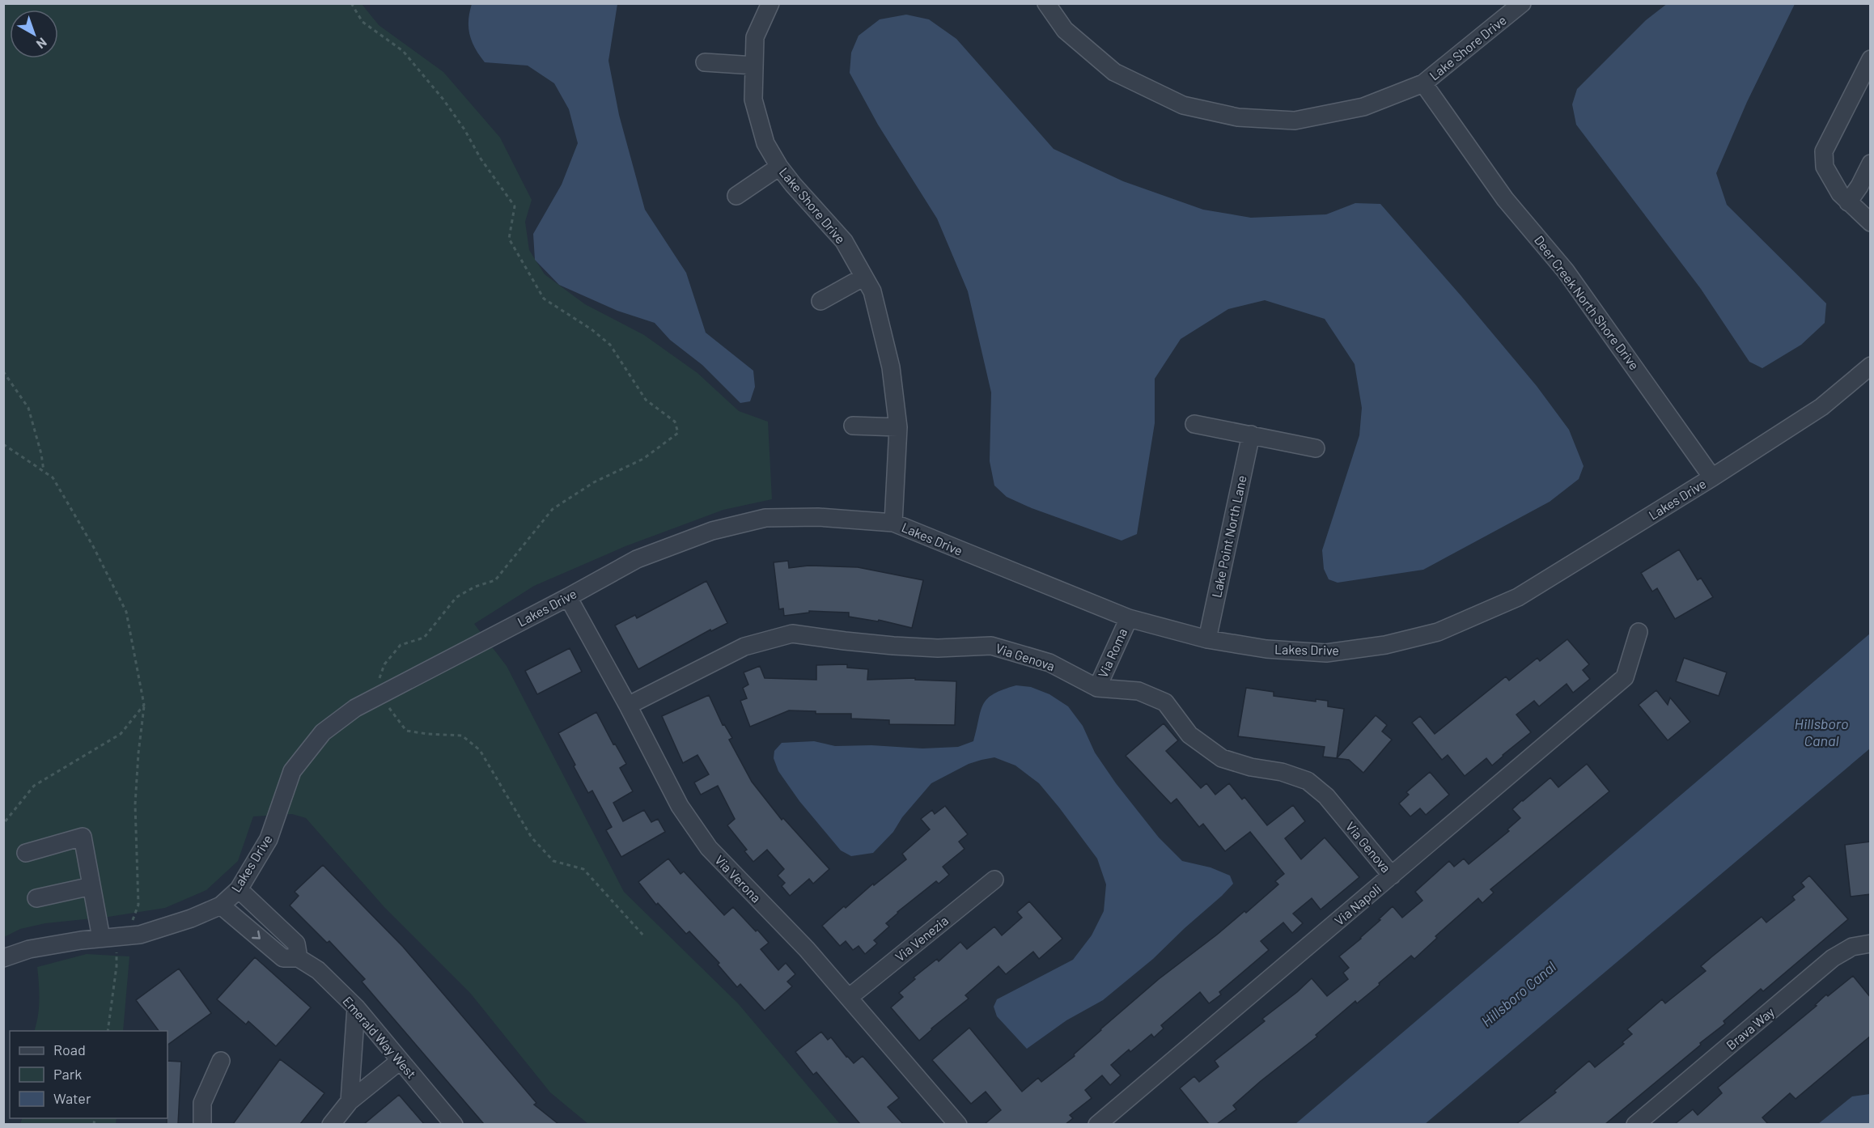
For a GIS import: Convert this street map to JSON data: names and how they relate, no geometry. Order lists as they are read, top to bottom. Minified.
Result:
{"streets":{"street":["Lake Shore Drive","Deer Creek North Shore Drive","Lakes Drive","Lake Point North Lane","Via Roma","Via Genova","Via Verona","Via Napoli","Via Venezia","Brava Way","Emerald Way West"]},"crossings":[["Lake Shore Drive","Deer Creek North Shore Drive"],["Lake Shore Drive","Lakes Drive"],["Deer Creek North Shore Drive","Lakes Drive"],["Lakes Drive","Lake Point North Lane"],["Lakes Drive","Via Roma"],["Lakes Drive","Via Verona"],["Lakes Drive","Emerald Way West"],["Via Roma","Via Genova"],["Via Genova","Via Verona"],["Via Genova","Via Napoli"],["Via Verona","Via Venezia"]],"water":["Hillsboro Canal"],"legend":["Road","Park","Water"],"north":"bottom right"}
